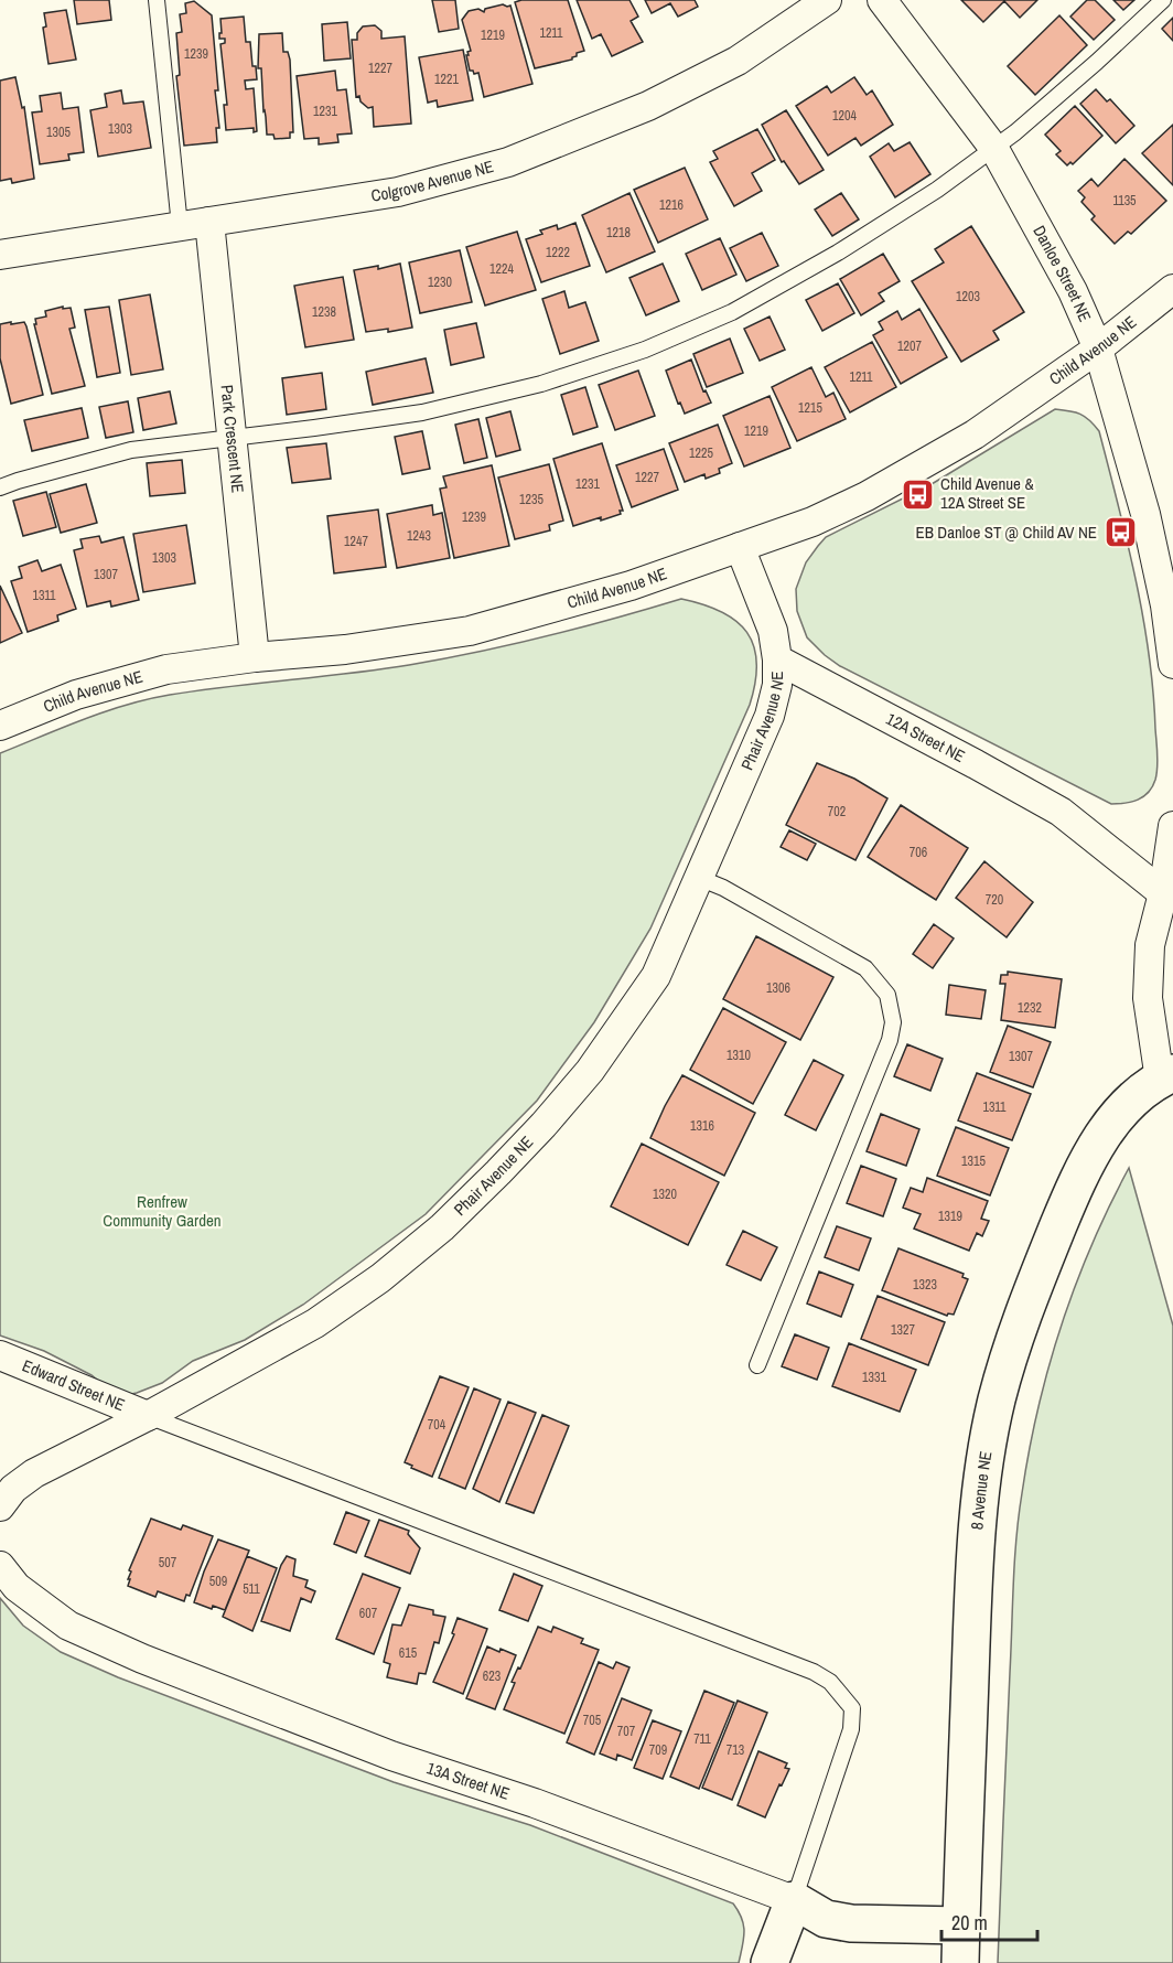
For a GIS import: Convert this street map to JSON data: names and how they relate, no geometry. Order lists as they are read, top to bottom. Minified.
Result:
{"streets":{"street":["Colgrove Avenue NE","Danloe Street NE","Child Avenue NE","Park Crescent NE","Phair Avenue NE","12A Street NE","Edward Street NE","8 Avenue NE","13A Street NE"]},"crossings":[["Colgrove Avenue NE","Park Crescent NE"],["Danloe Street NE","Child Avenue NE"],["Child Avenue NE","Park Crescent NE"],["Phair Avenue NE","12A Street NE"],["Phair Avenue NE","Edward Street NE"],["8 Avenue NE","13A Street NE"]],"parks":["Renfrew Community Garden"],"places":{"bus stop":["Child Avenue & 12A Street SE","EB Danloe ST @ Child AV NE"]},"house_numbers":["1211","1219","1239","1227","1221","1231","1204","1303","1305","1135","1216","1218","1222","1224","1230","1203","1238","1207","1211","1215","1219","1225","1227","1231","1235","1239","1243","1247","1303","1307","1311","702","706","720","1306","1232","1310","1307","1311","1316","1315","1320","1319","1323","1327","1331","704","507","509","511","607","615","623","705","707","711","709","713"],"scale_bar":"20 m"}
